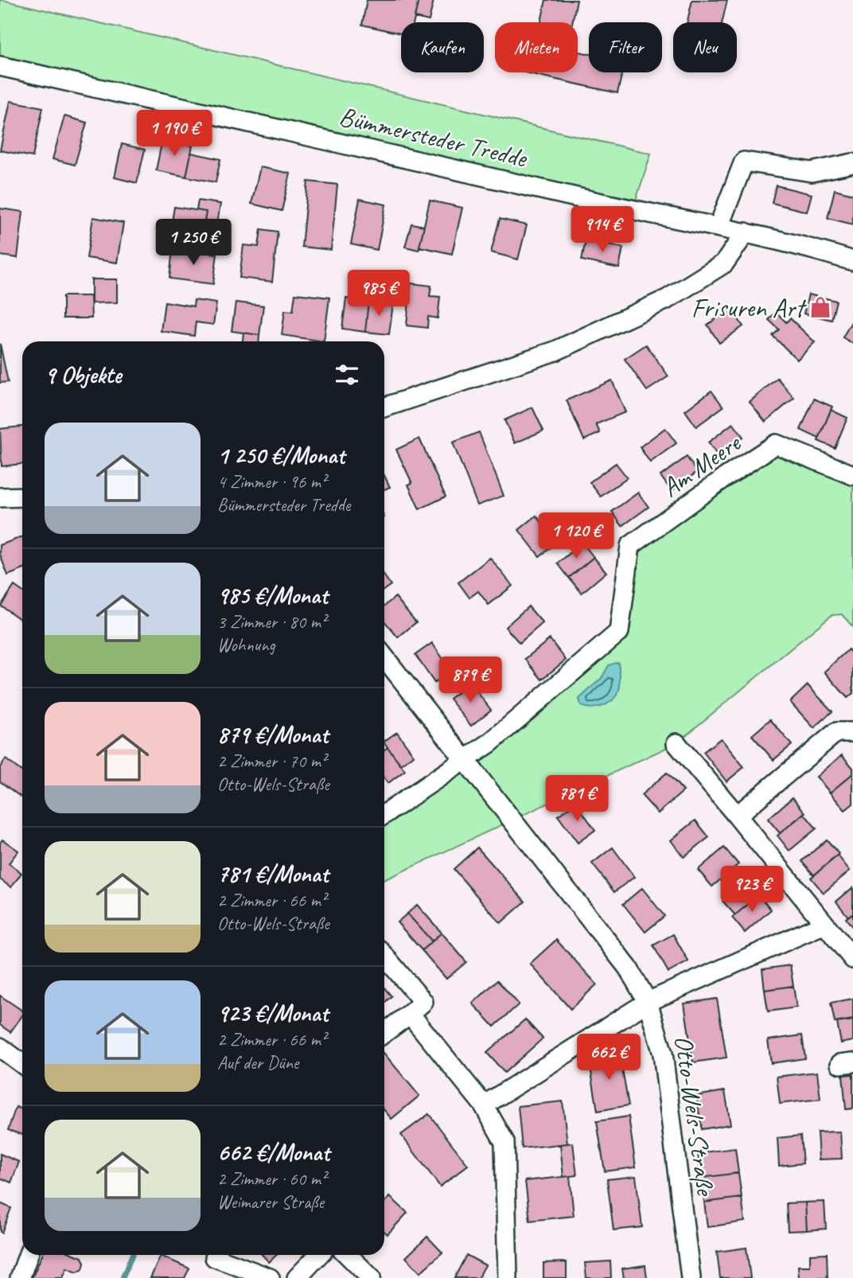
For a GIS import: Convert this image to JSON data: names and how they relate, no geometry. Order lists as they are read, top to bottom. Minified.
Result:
{"streets":{"street":["Bümmersteder Tredde","Am Meere","Otto-Wels-Straße"]},"crossings":[["Am Meere","Otto-Wels-Straße"]],"places":{"shop":["Frisuren Art"]},"page":{"chip":["Kaufen","Mieten","Filter","Neu"],"price":["1 190 €","914 €","1 250 €","985 €","1 120 €","879 €","781 €","923 €","662 €"],"heading":"9 Objekte","list":[{"name":"1 250 €/Monat","note":"4 Zimmer · 96 m² · Bümmersteder Tredde"},{"name":"985 €/Monat","note":"3 Zimmer · 80 m² · Wohnung"},{"name":"879 €/Monat","note":"2 Zimmer · 70 m² · Otto-Wels-Straße"},{"name":"781 €/Monat","note":"2 Zimmer · 66 m² · Otto-Wels-Straße"},{"name":"923 €/Monat","note":"2 Zimmer · 66 m² · Auf der Düne"},{"name":"662 €/Monat","note":"2 Zimmer · 60 m² · Weimarer Straße"}]}}
